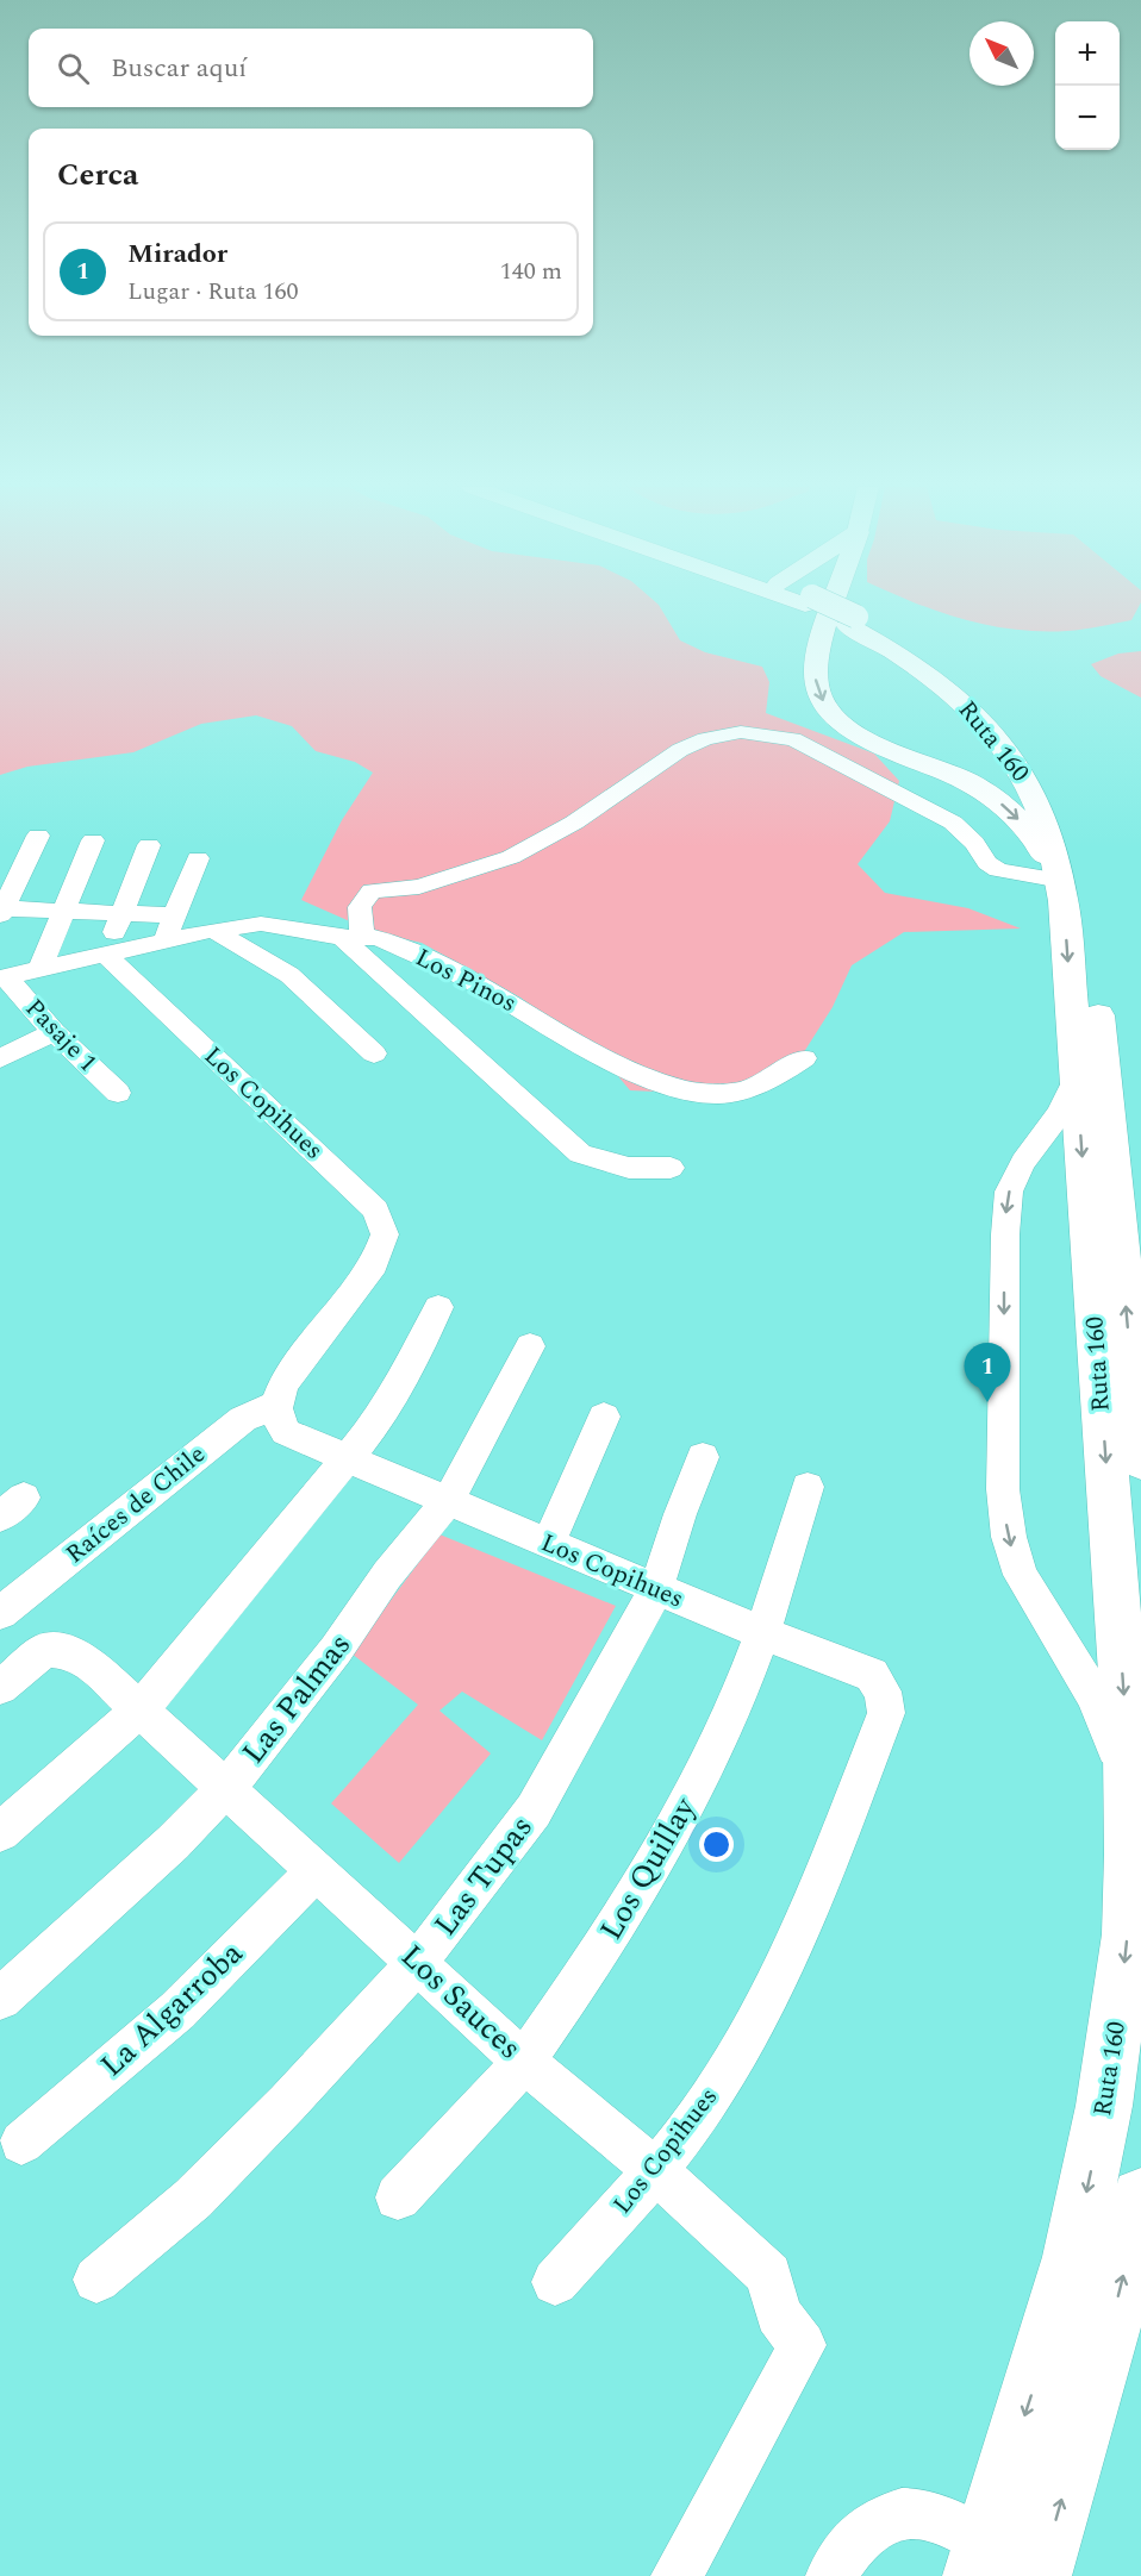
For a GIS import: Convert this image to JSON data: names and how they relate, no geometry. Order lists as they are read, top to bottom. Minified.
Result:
{"streets":{"highway":["Ruta 160"],"street":["Los Pinos","Pasaje 1","Los Copihues","Raíces de Chile","Las Palmas","Los Quillay","Las Tupas","Los Sauces","La Algarroba"]},"crossings":[["Los Pinos","Pasaje 1"],["Los Pinos","Los Copihues"],["Los Copihues","Raíces de Chile"],["Los Copihues","Las Palmas"],["Los Copihues","Los Quillay"],["Los Copihues","Las Tupas"],["Los Copihues","Los Sauces"],["Las Palmas","Los Sauces"],["Los Quillay","Los Sauces"],["Las Tupas","Los Sauces"],["Los Sauces","La Algarroba"]],"north":"top left","page":{"map_buttons":["+","−"],"search":"Buscar aquí","heading":"Cerca","list":[{"mark":"1","name":"Mirador","note":"Lugar · Ruta 160","value":"140 m"}],"pins":"1"}}
